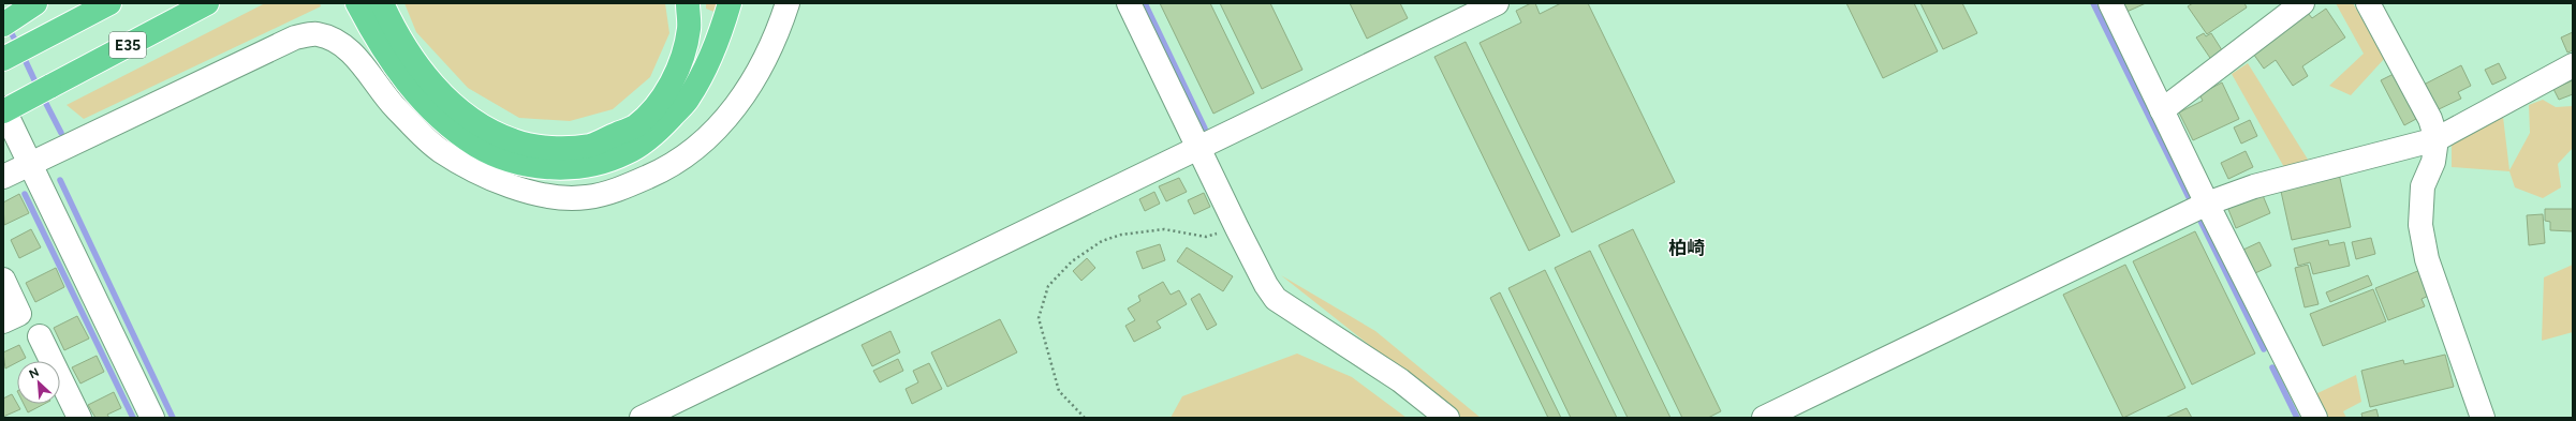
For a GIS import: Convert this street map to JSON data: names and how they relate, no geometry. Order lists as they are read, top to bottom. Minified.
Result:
{"streets":{"highway":["E35"]},"districts":["柏崎"],"north":"top left"}
